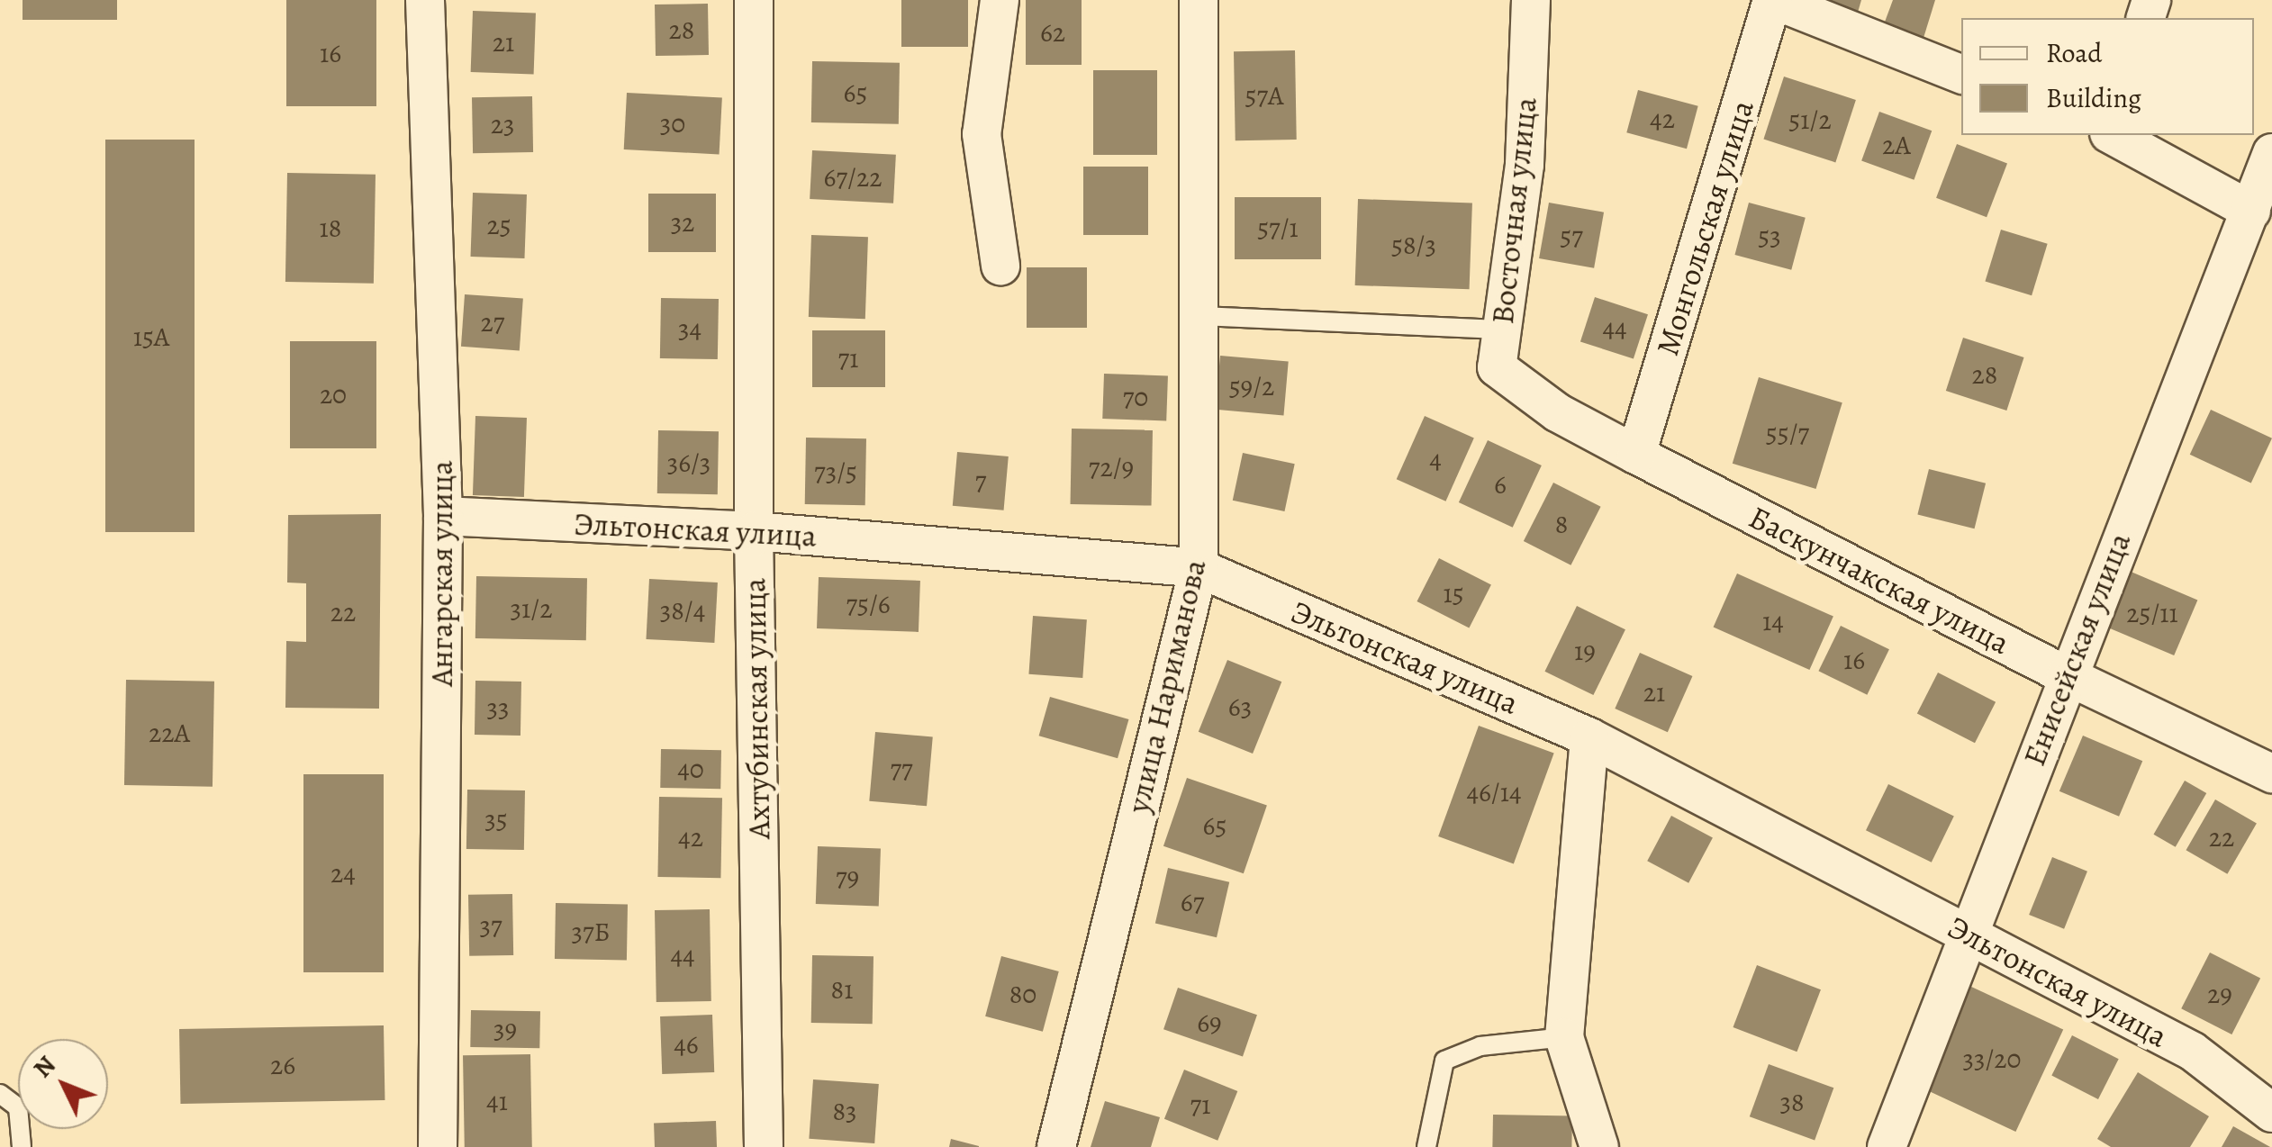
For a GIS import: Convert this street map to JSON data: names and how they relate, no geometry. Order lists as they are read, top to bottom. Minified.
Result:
{"streets":{"street":["Восточная улица","Монгольская улица","Эльтонская улица","Ангарская улица","Баскунчакская улица","Енисейская улица","улица Нариманова","Ахтубинская улица"]},"crossings":[["Восточная улица","Баскунчакская улица"],["Монгольская улица","Баскунчакская улица"],["Эльтонская улица","Ангарская улица"],["Эльтонская улица","Енисейская улица"],["Эльтонская улица","улица Нариманова"],["Эльтонская улица","Ахтубинская улица"],["Баскунчакская улица","Енисейская улица"]],"house_numbers":["28","62","21","16","65","57А","42","51/2","30","23","2А","67/22","32","25","18","57/1","57","53","58/3","27","44","34","15А","71","28","59/2","20","70","55/7","4","36/3","72/9","73/5","7","6","8","15","75/6","31/2","38/4","22","25/11","14","19","16","21","63","33","22А","40","77","46/14","35","65","42","22","24","79","67","37","37Б","44","81","80","29","69","39","46","33/20","26","41","38","71","83"],"legend":["Road","Building"],"north":"top left"}
